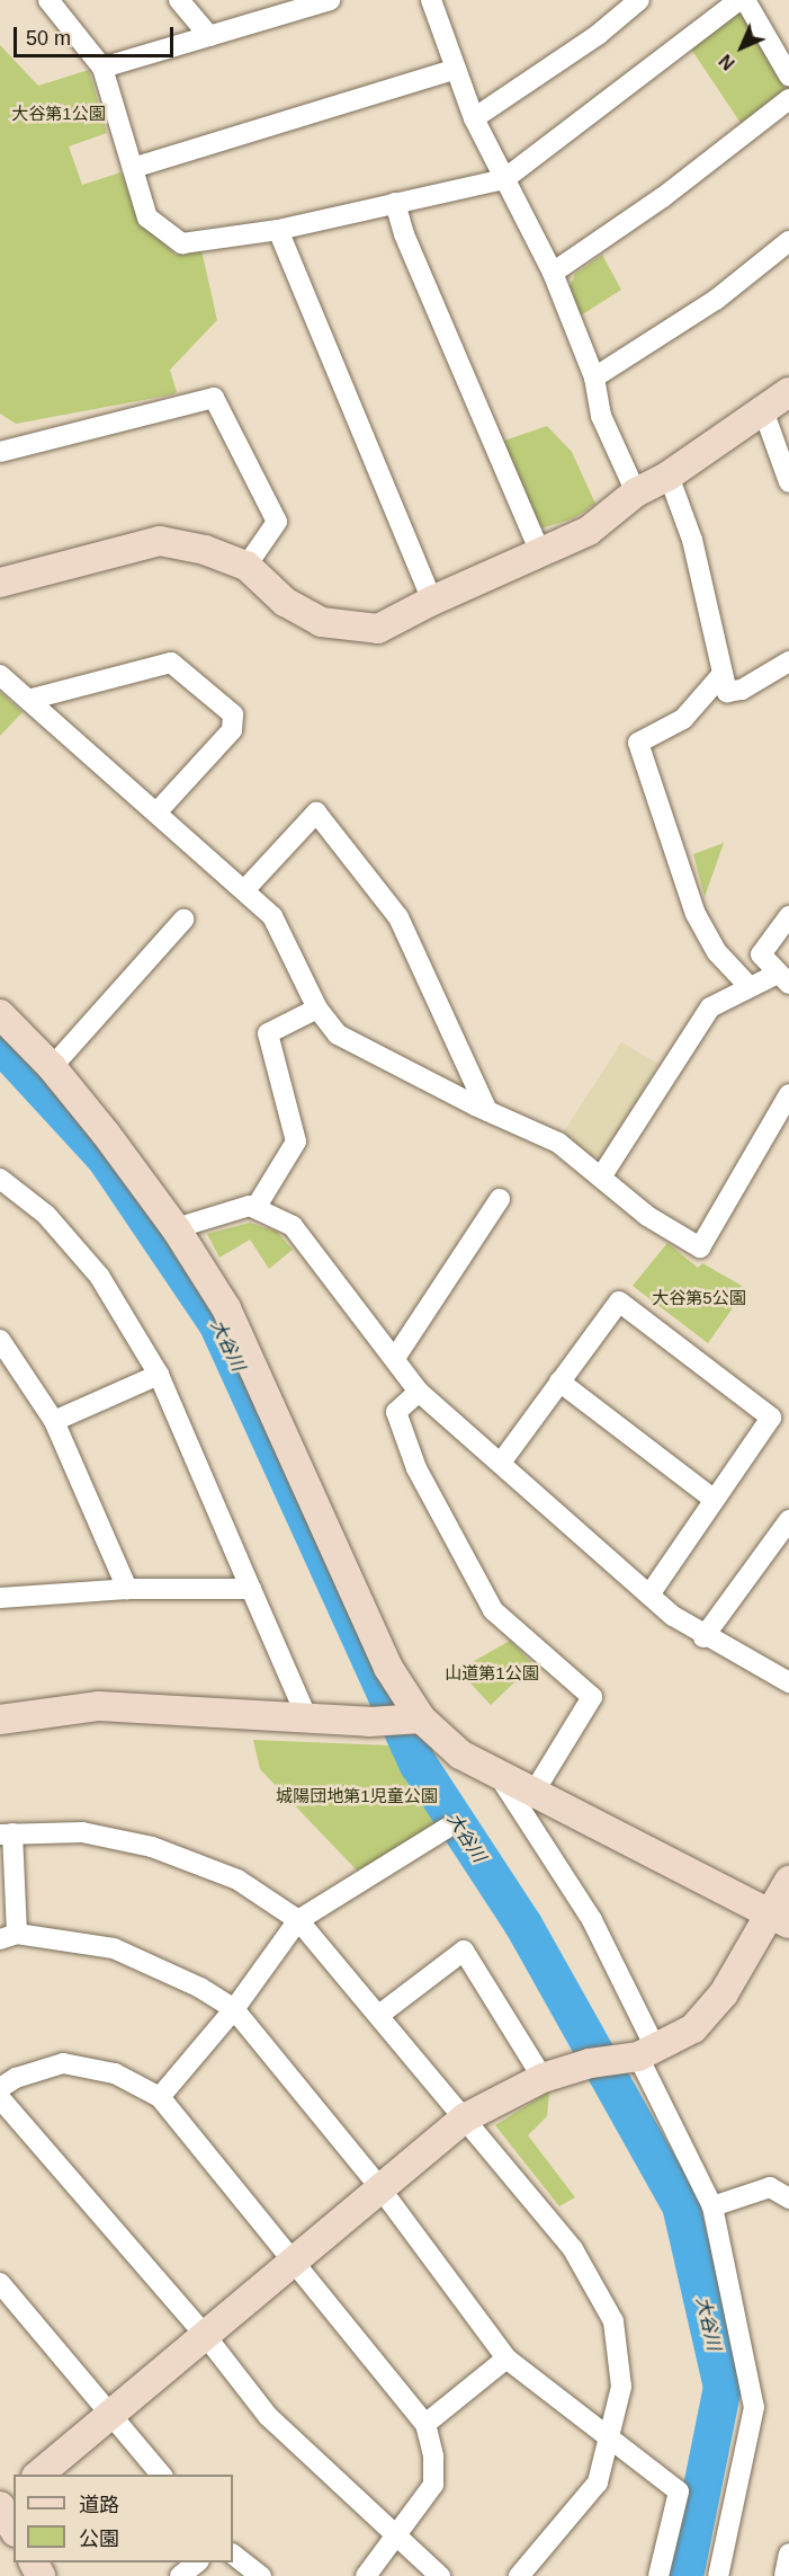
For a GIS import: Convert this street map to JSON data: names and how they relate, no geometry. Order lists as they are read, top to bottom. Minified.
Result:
{"water":["大谷川"],"parks":["大谷第1公園","大谷第5公園","山道第1公園","城陽団地第1児童公園"],"legend":["道路","公園"],"scale_bar":"50 m","north":"bottom left"}
